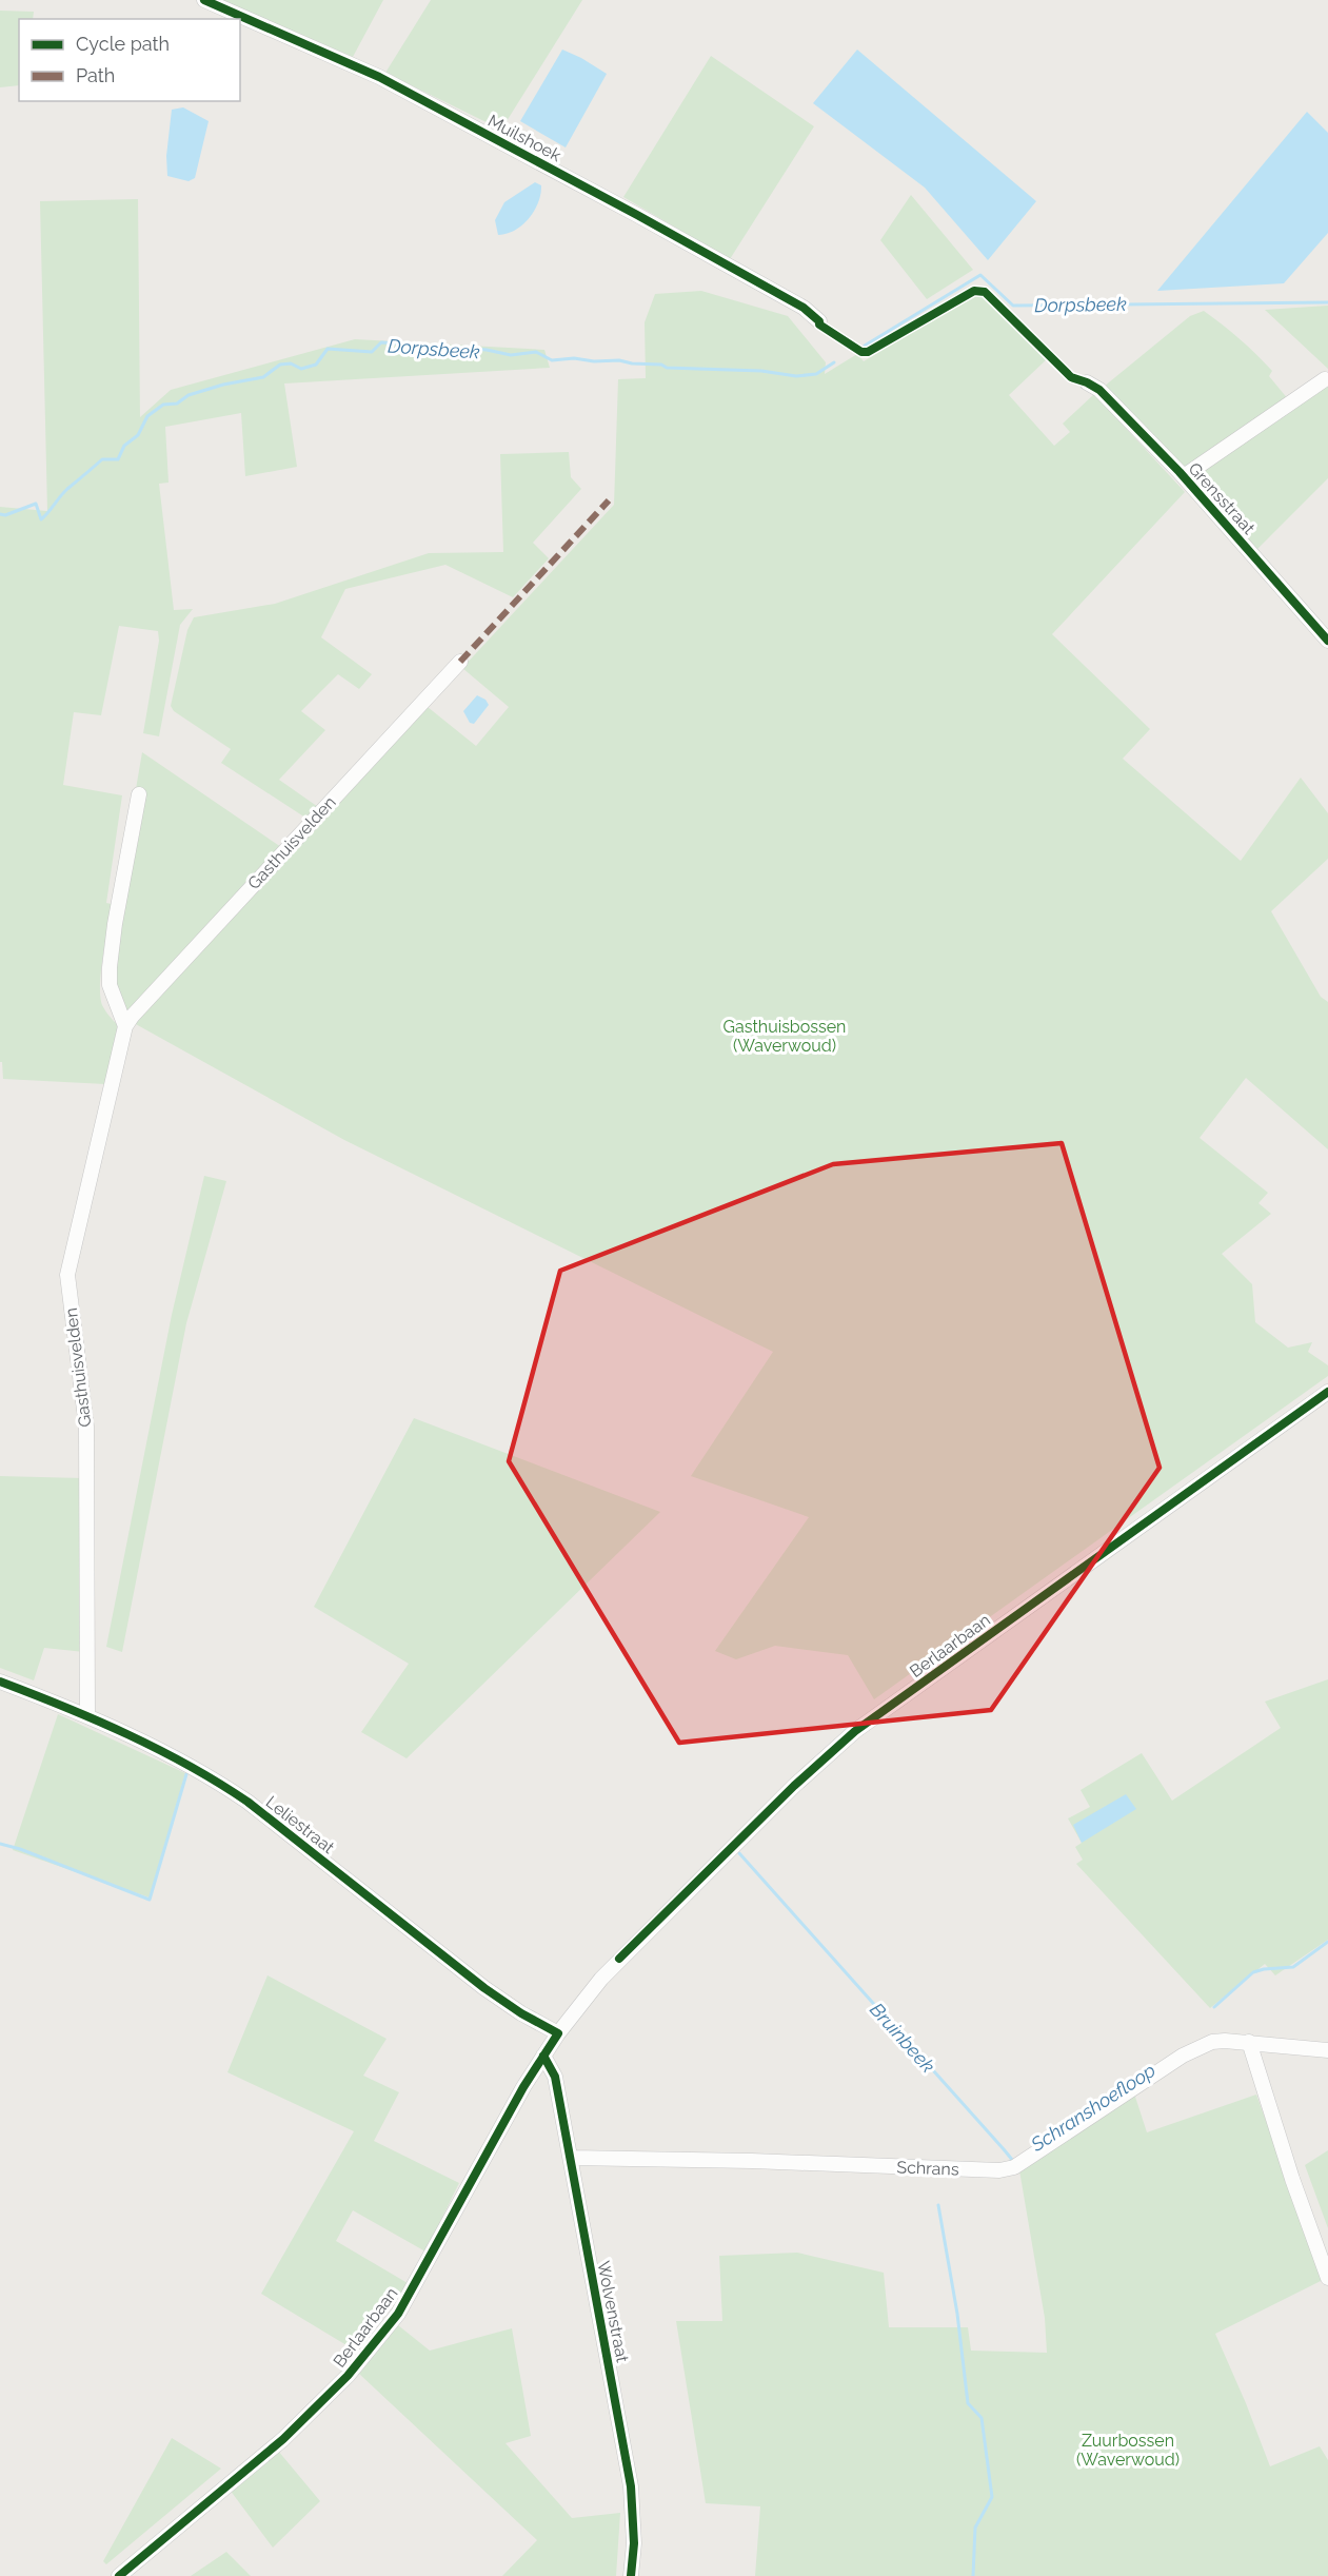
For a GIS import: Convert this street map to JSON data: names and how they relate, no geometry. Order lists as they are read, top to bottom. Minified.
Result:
{"streets":{"street":["Muilshoek","Grensstraat","Gasthuisvelden","Berlaarbaan","Leliestraat","Schrans","Wolvenstraat"]},"crossings":[["Gasthuisvelden","Leliestraat"],["Berlaarbaan","Leliestraat"],["Berlaarbaan","Wolvenstraat"],["Schrans","Wolvenstraat"]],"water":["Dorpsbeek","Bruinbeek","Schranshoefloop"],"parks":["Gasthuisbossen (Waverwoud)","Zuurbossen (Waverwoud)"],"legend":["Cycle path","Path"]}
